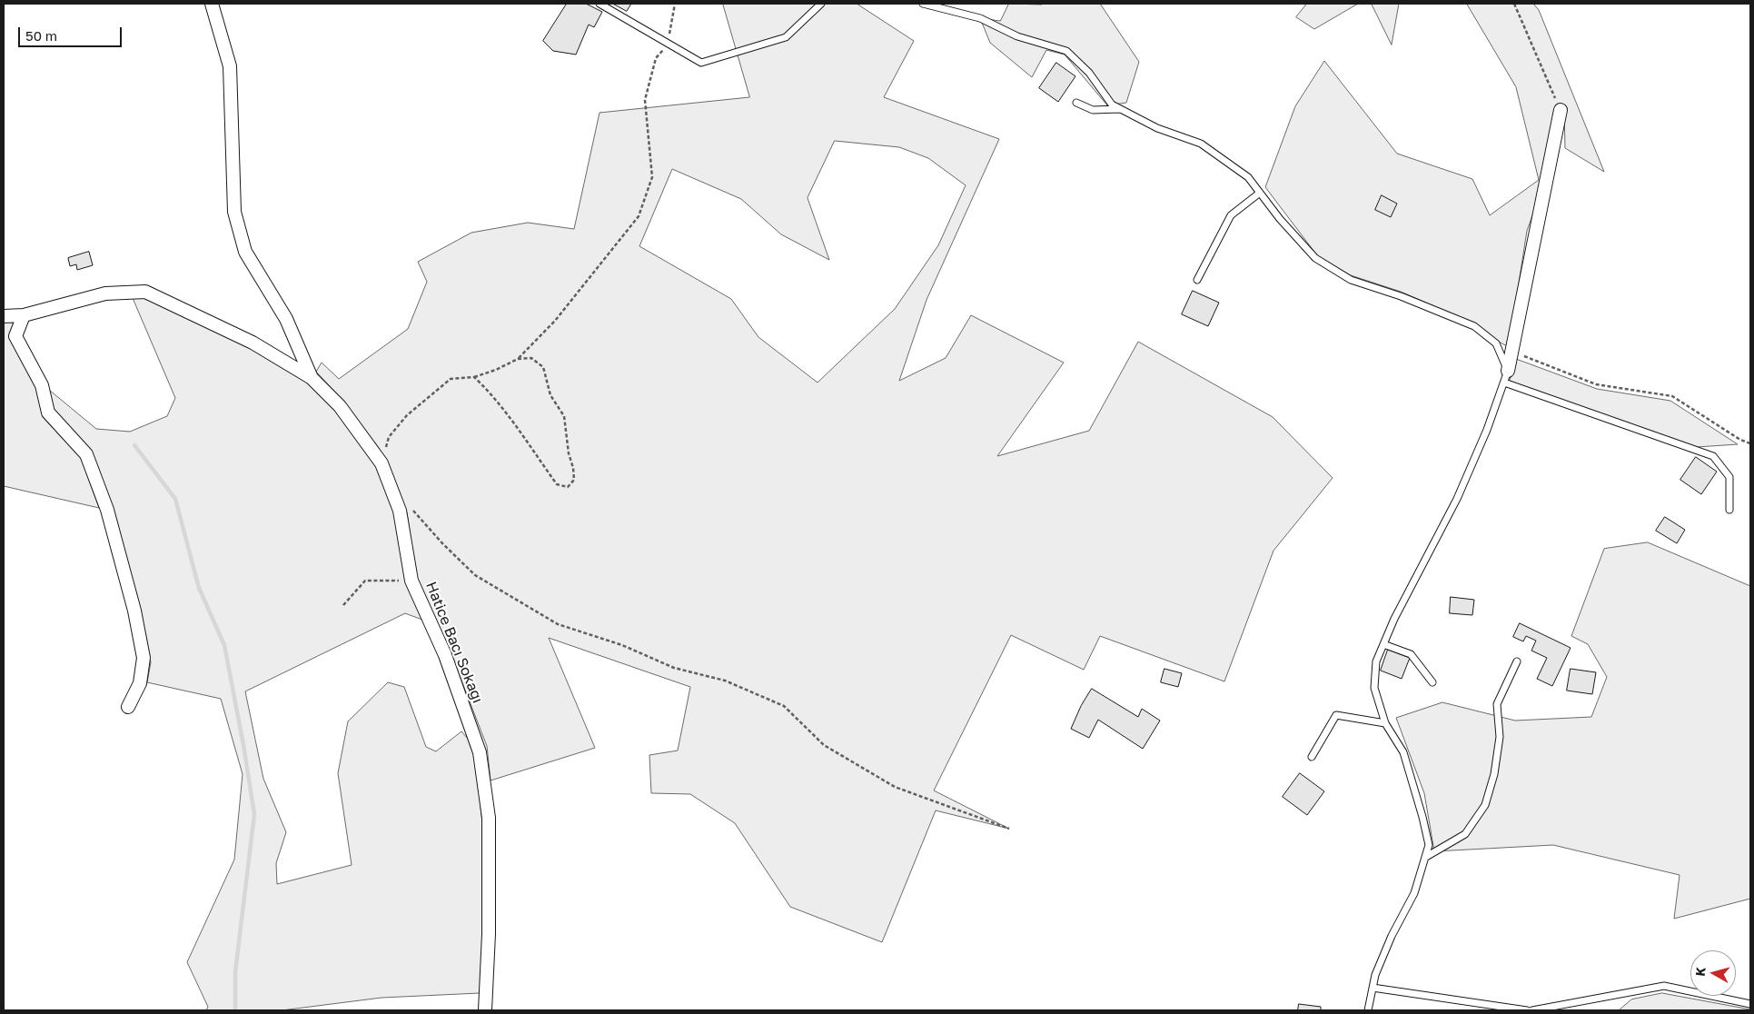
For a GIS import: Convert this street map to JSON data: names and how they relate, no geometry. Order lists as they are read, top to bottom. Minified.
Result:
{"streets":{"street":["Hatice Bacı Sokağı"]},"scale_bar":"50 m","north":"left"}
